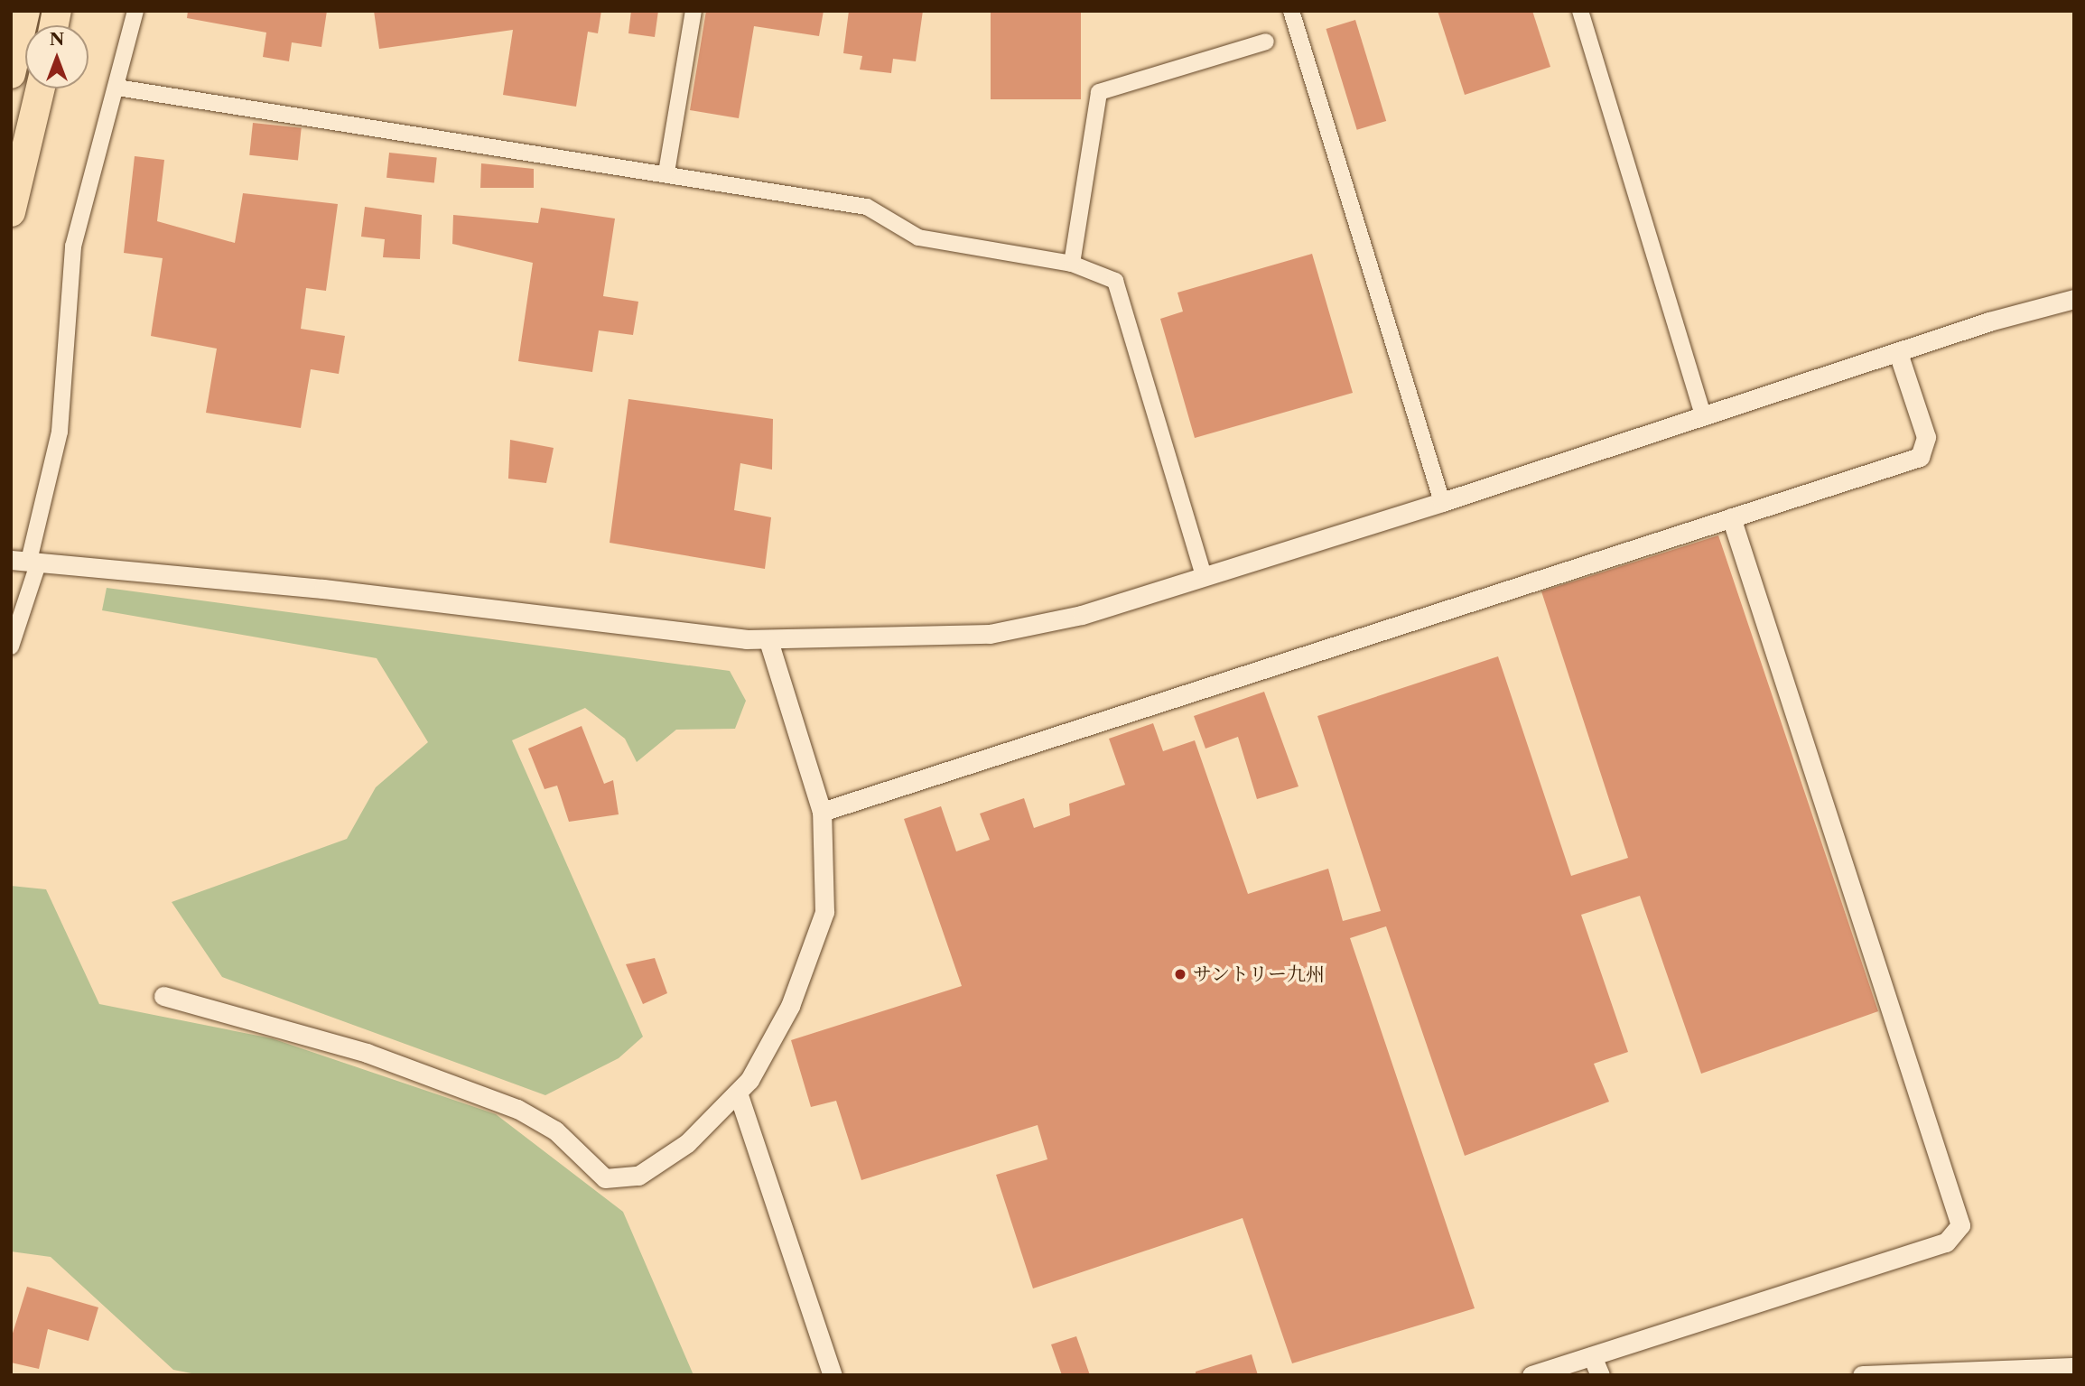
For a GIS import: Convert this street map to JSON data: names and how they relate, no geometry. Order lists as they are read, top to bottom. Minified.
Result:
{"places":["サントリー九州"],"north":"top"}
